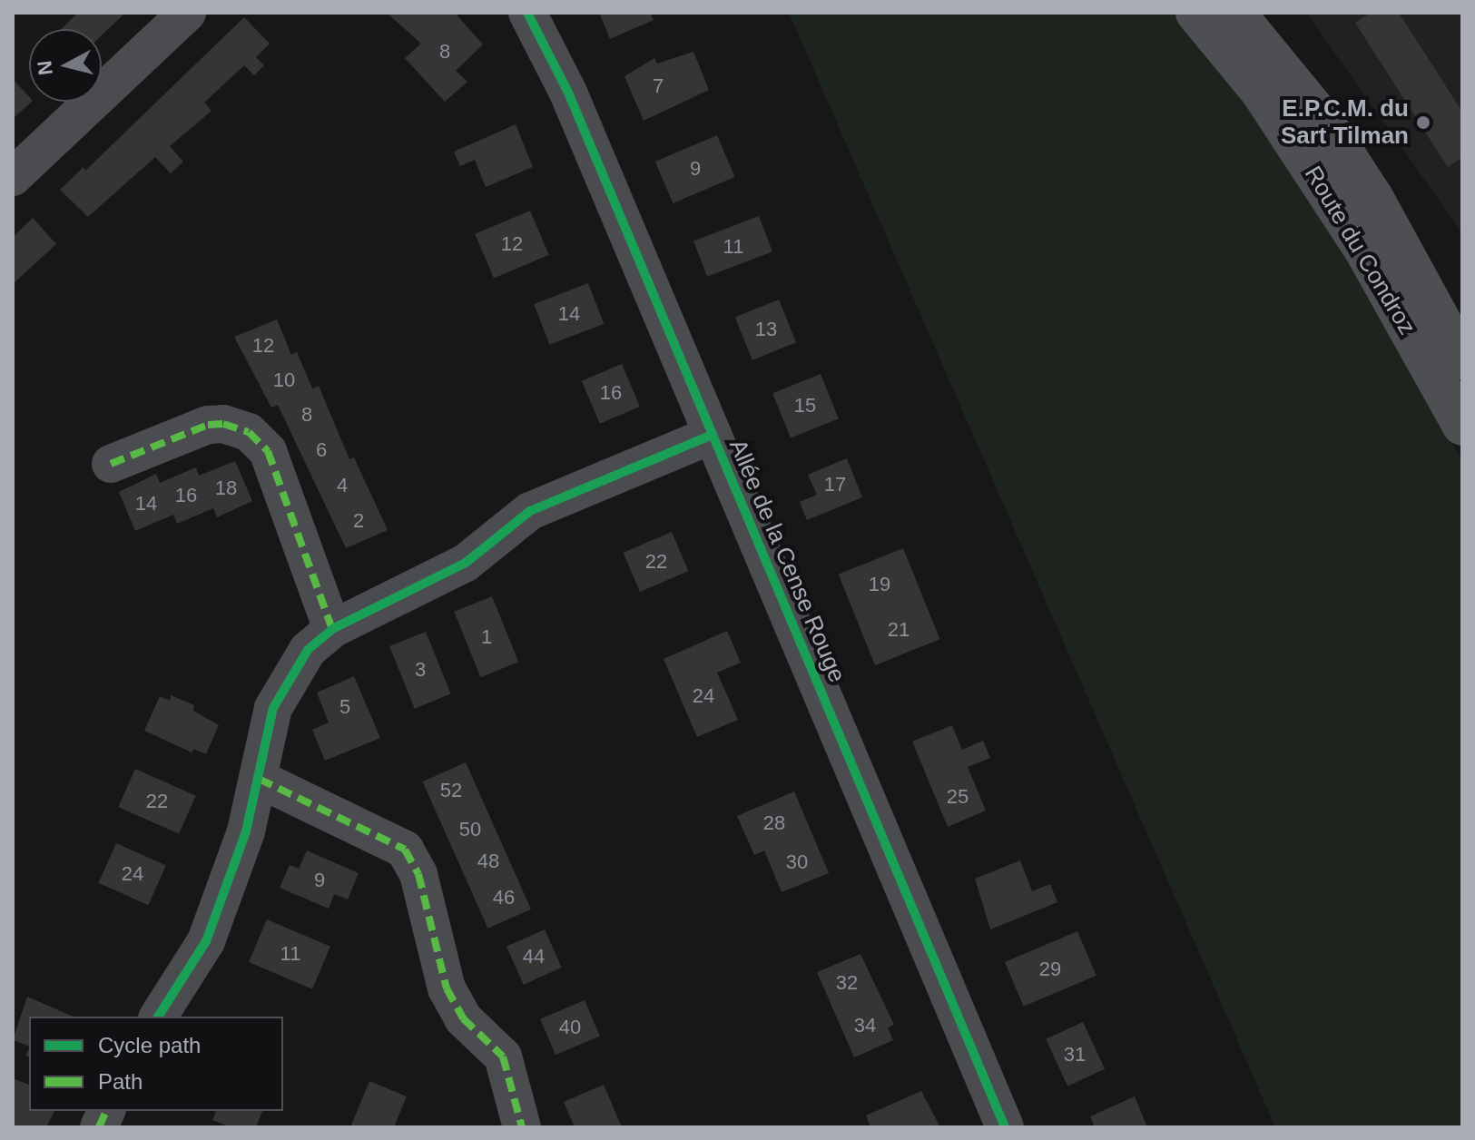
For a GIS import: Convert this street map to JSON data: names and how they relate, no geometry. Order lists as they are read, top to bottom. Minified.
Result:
{"streets":{"main road":["Route du Condroz"],"street":["Allée de la Cense Rouge"]},"places":["E.P.C.M. du Sart Tilman"],"house_numbers":["8","7","9","12","11","14","13","12","10","16","15","8","6","17","4","18","16","14","2","22","19","21","1","3","24","5","52","25","22","28","50","48","30","24","9","46","11","44","29","32","34","40","31"],"legend":["Cycle path","Path"],"north":"left"}
